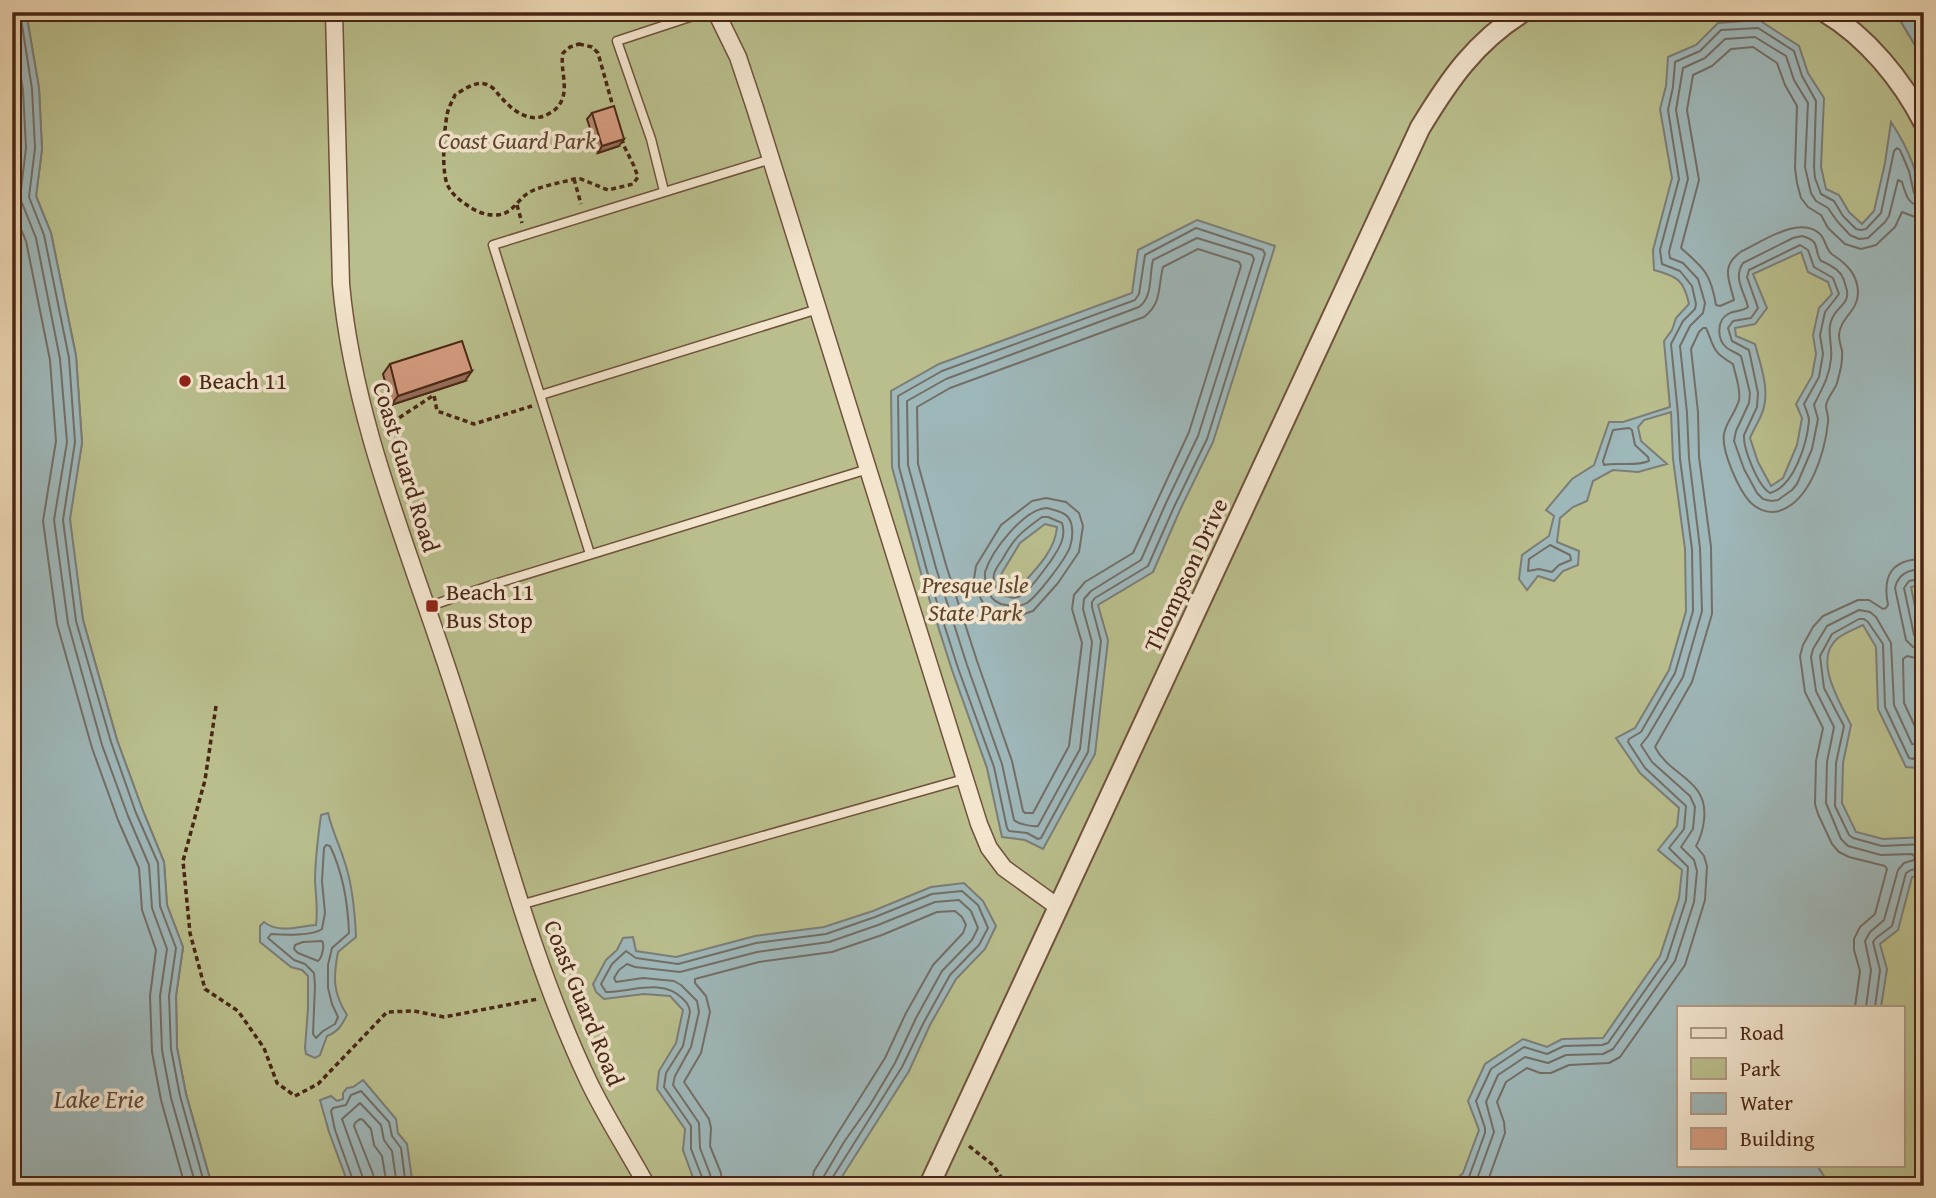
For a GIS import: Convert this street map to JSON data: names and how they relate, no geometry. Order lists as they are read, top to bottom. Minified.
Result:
{"streets":{"street":["Coast Guard Road","Thompson Drive"]},"water":["Lake Erie"],"parks":["Coast Guard Park","Presque Isle State Park"],"places":{"other":["Beach 11"],"transit":["Beach 11 Bus Stop"]},"legend":["Road","Park","Water","Building"]}
